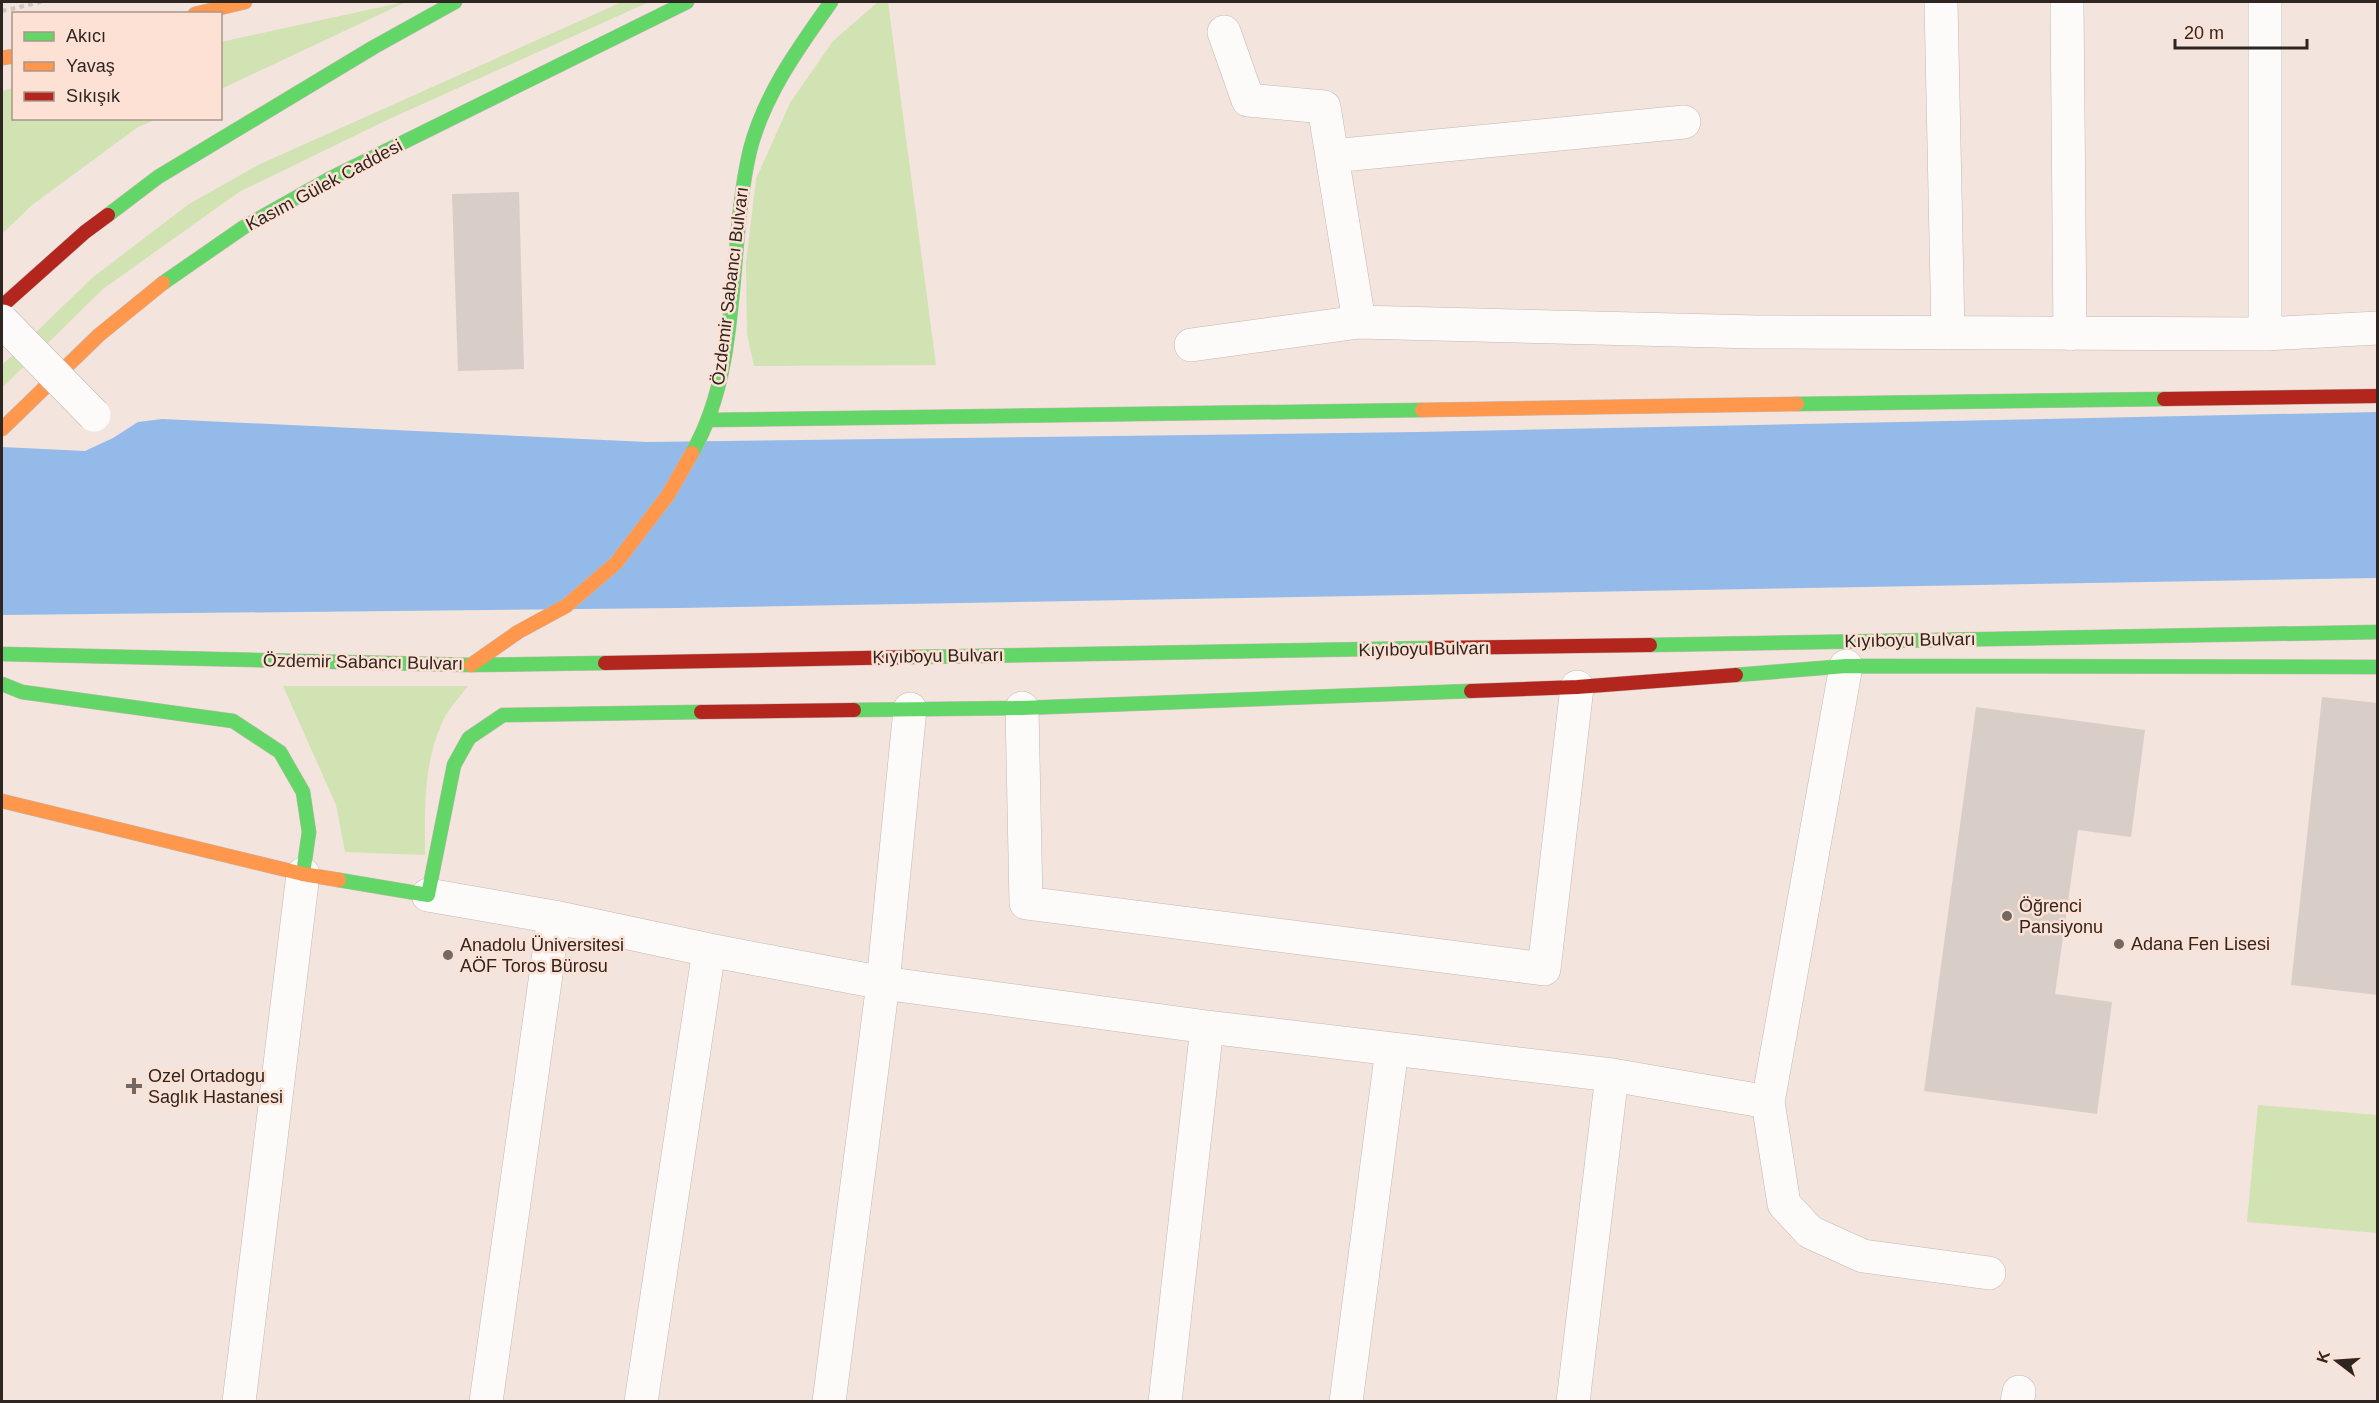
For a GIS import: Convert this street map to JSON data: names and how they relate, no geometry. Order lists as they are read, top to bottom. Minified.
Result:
{"streets":{"main road":["Kasım Gülek Caddesi","Özdemir Sabancı Bulvarı","Kıyıboyu Bulvarı"]},"crossings":[["Özdemir Sabancı Bulvarı","Kıyıboyu Bulvarı"]],"places":{"other":["Öğrenci Pansiyonu","Adana Fen Lisesi","Anadolu Üniversitesi AÖF Toros Bürosu"],"health":["Ozel Ortadogu Saglık Hastanesi"]},"legend":["Akıcı","Yavaş","Sıkışık"],"scale_bar":"20 m","north":"left"}
